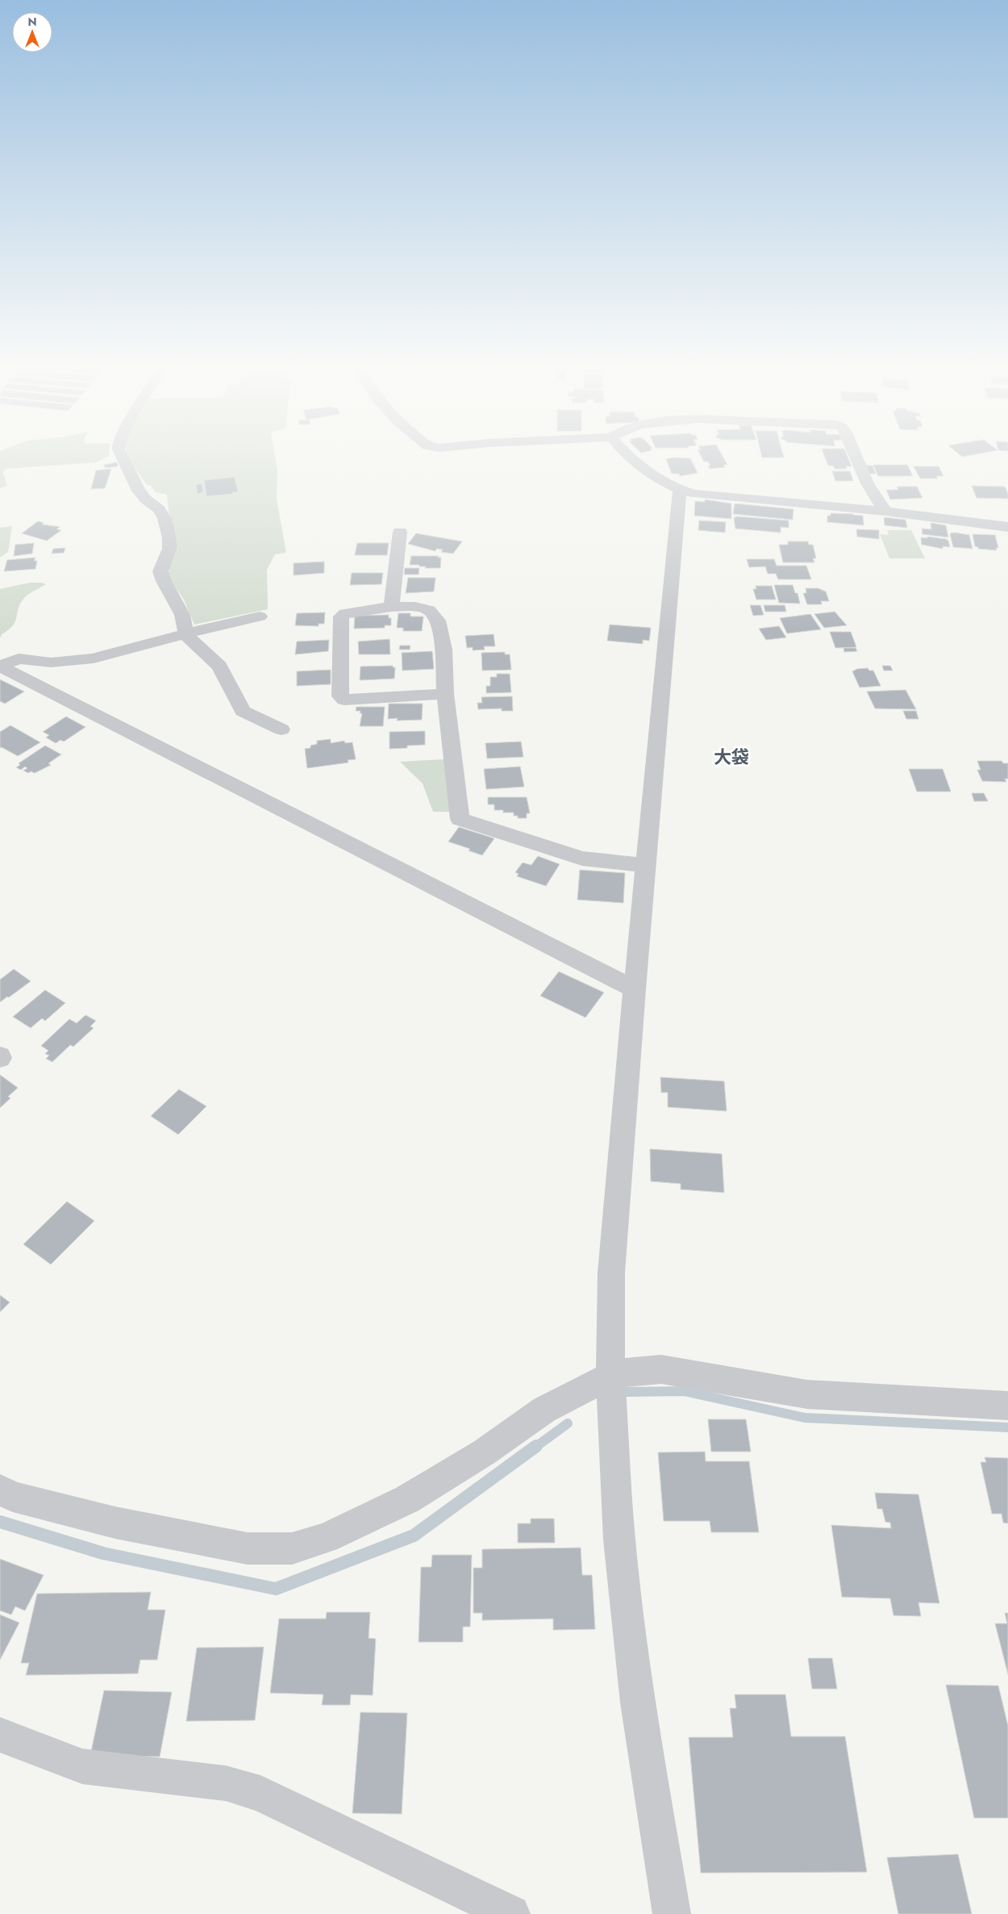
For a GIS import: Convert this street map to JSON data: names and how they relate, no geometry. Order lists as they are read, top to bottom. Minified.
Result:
{"districts":["大袋"],"north":"top"}
